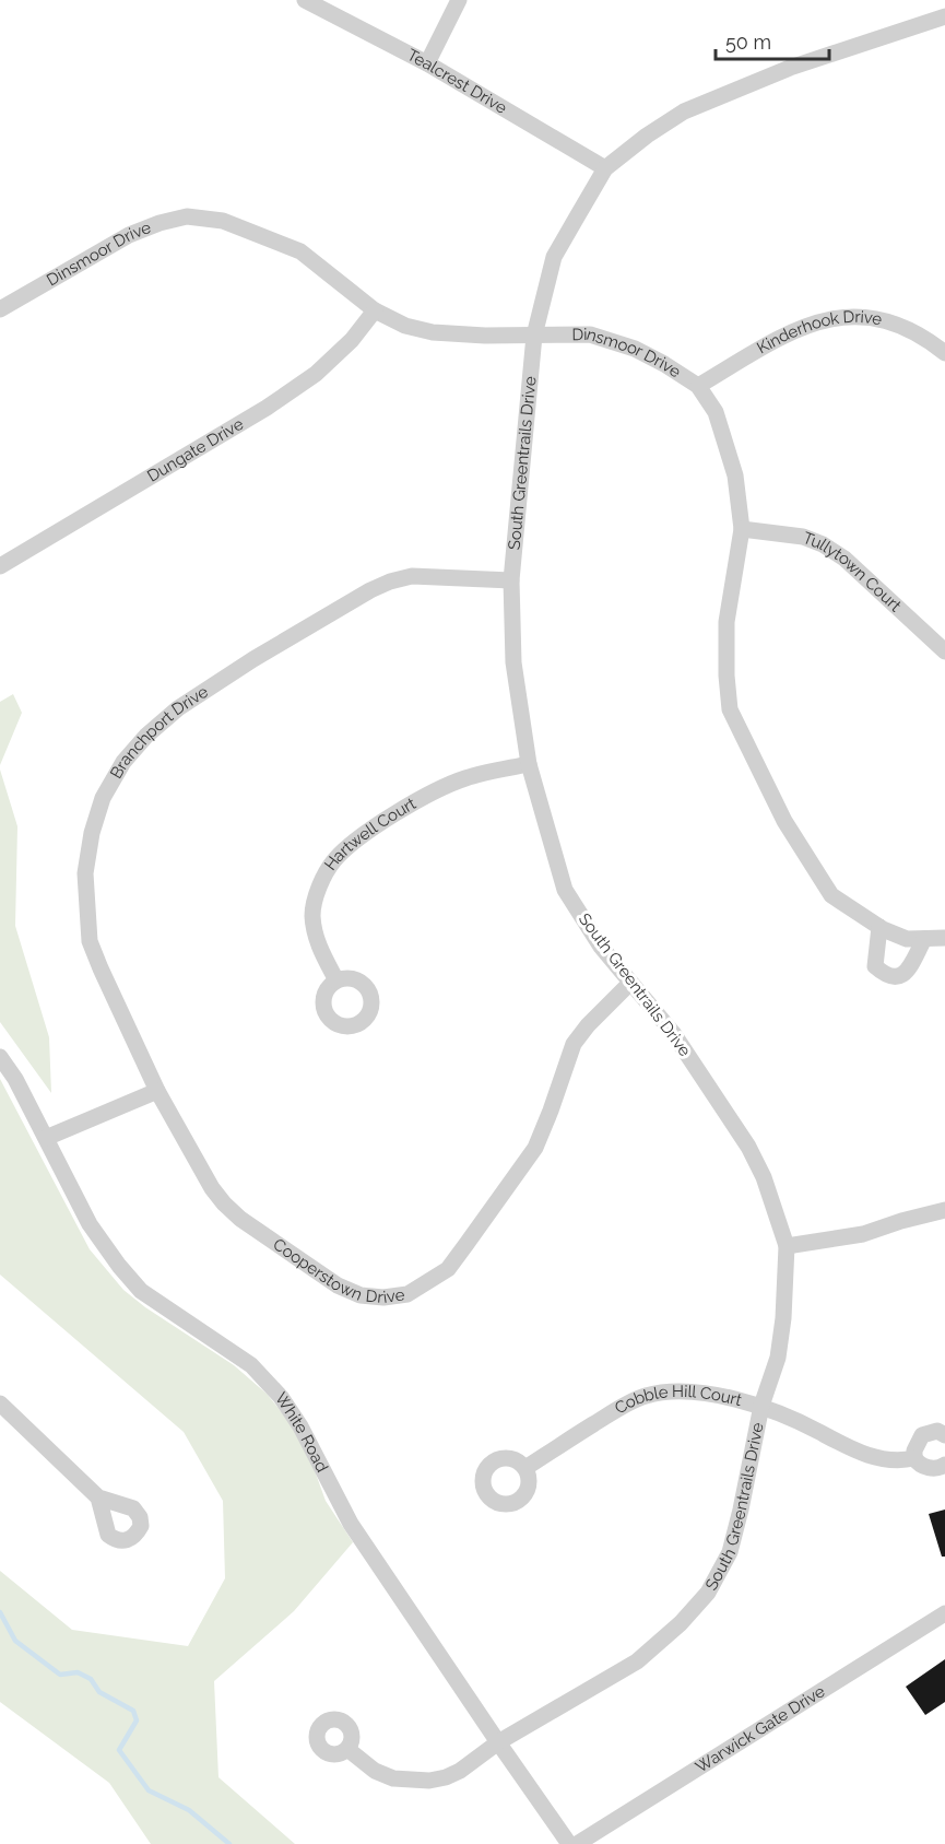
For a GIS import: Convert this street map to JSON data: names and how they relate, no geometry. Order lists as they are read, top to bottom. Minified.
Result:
{"streets":{"street":["Tealcrest Drive","Dinsmoor Drive","Kinderhook Drive","Dungate Drive","South Greentrails Drive","Tullytown Court","Branchport Drive","Hartwell Court","Cooperstown Drive","Cobble Hill Court","White Road","Warwick Gate Drive"]},"crossings":[["Tealcrest Drive","South Greentrails Drive"],["Dinsmoor Drive","Kinderhook Drive"],["Dinsmoor Drive","Dungate Drive"],["Dinsmoor Drive","South Greentrails Drive"],["Dinsmoor Drive","Tullytown Court"],["South Greentrails Drive","Branchport Drive"],["South Greentrails Drive","Hartwell Court"],["South Greentrails Drive","Cooperstown Drive"],["South Greentrails Drive","Cobble Hill Court"],["South Greentrails Drive","White Road"],["Branchport Drive","Cooperstown Drive"]],"scale_bar":"50 m"}
